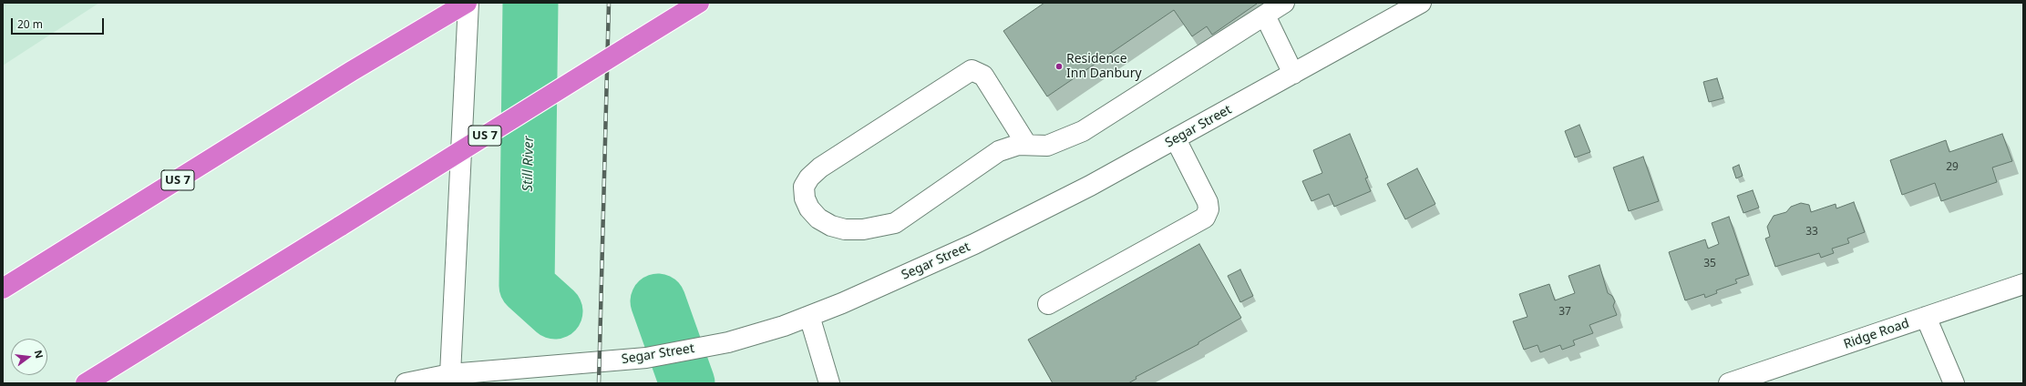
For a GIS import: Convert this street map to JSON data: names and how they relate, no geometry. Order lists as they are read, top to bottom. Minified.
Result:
{"streets":{"highway":["US 7"],"street":["Segar Street","Ridge Road"]},"water":["Still River"],"places":["Residence Inn Danbury"],"house_numbers":["29","33","35","37"],"scale_bar":"20 m","north":"right"}
